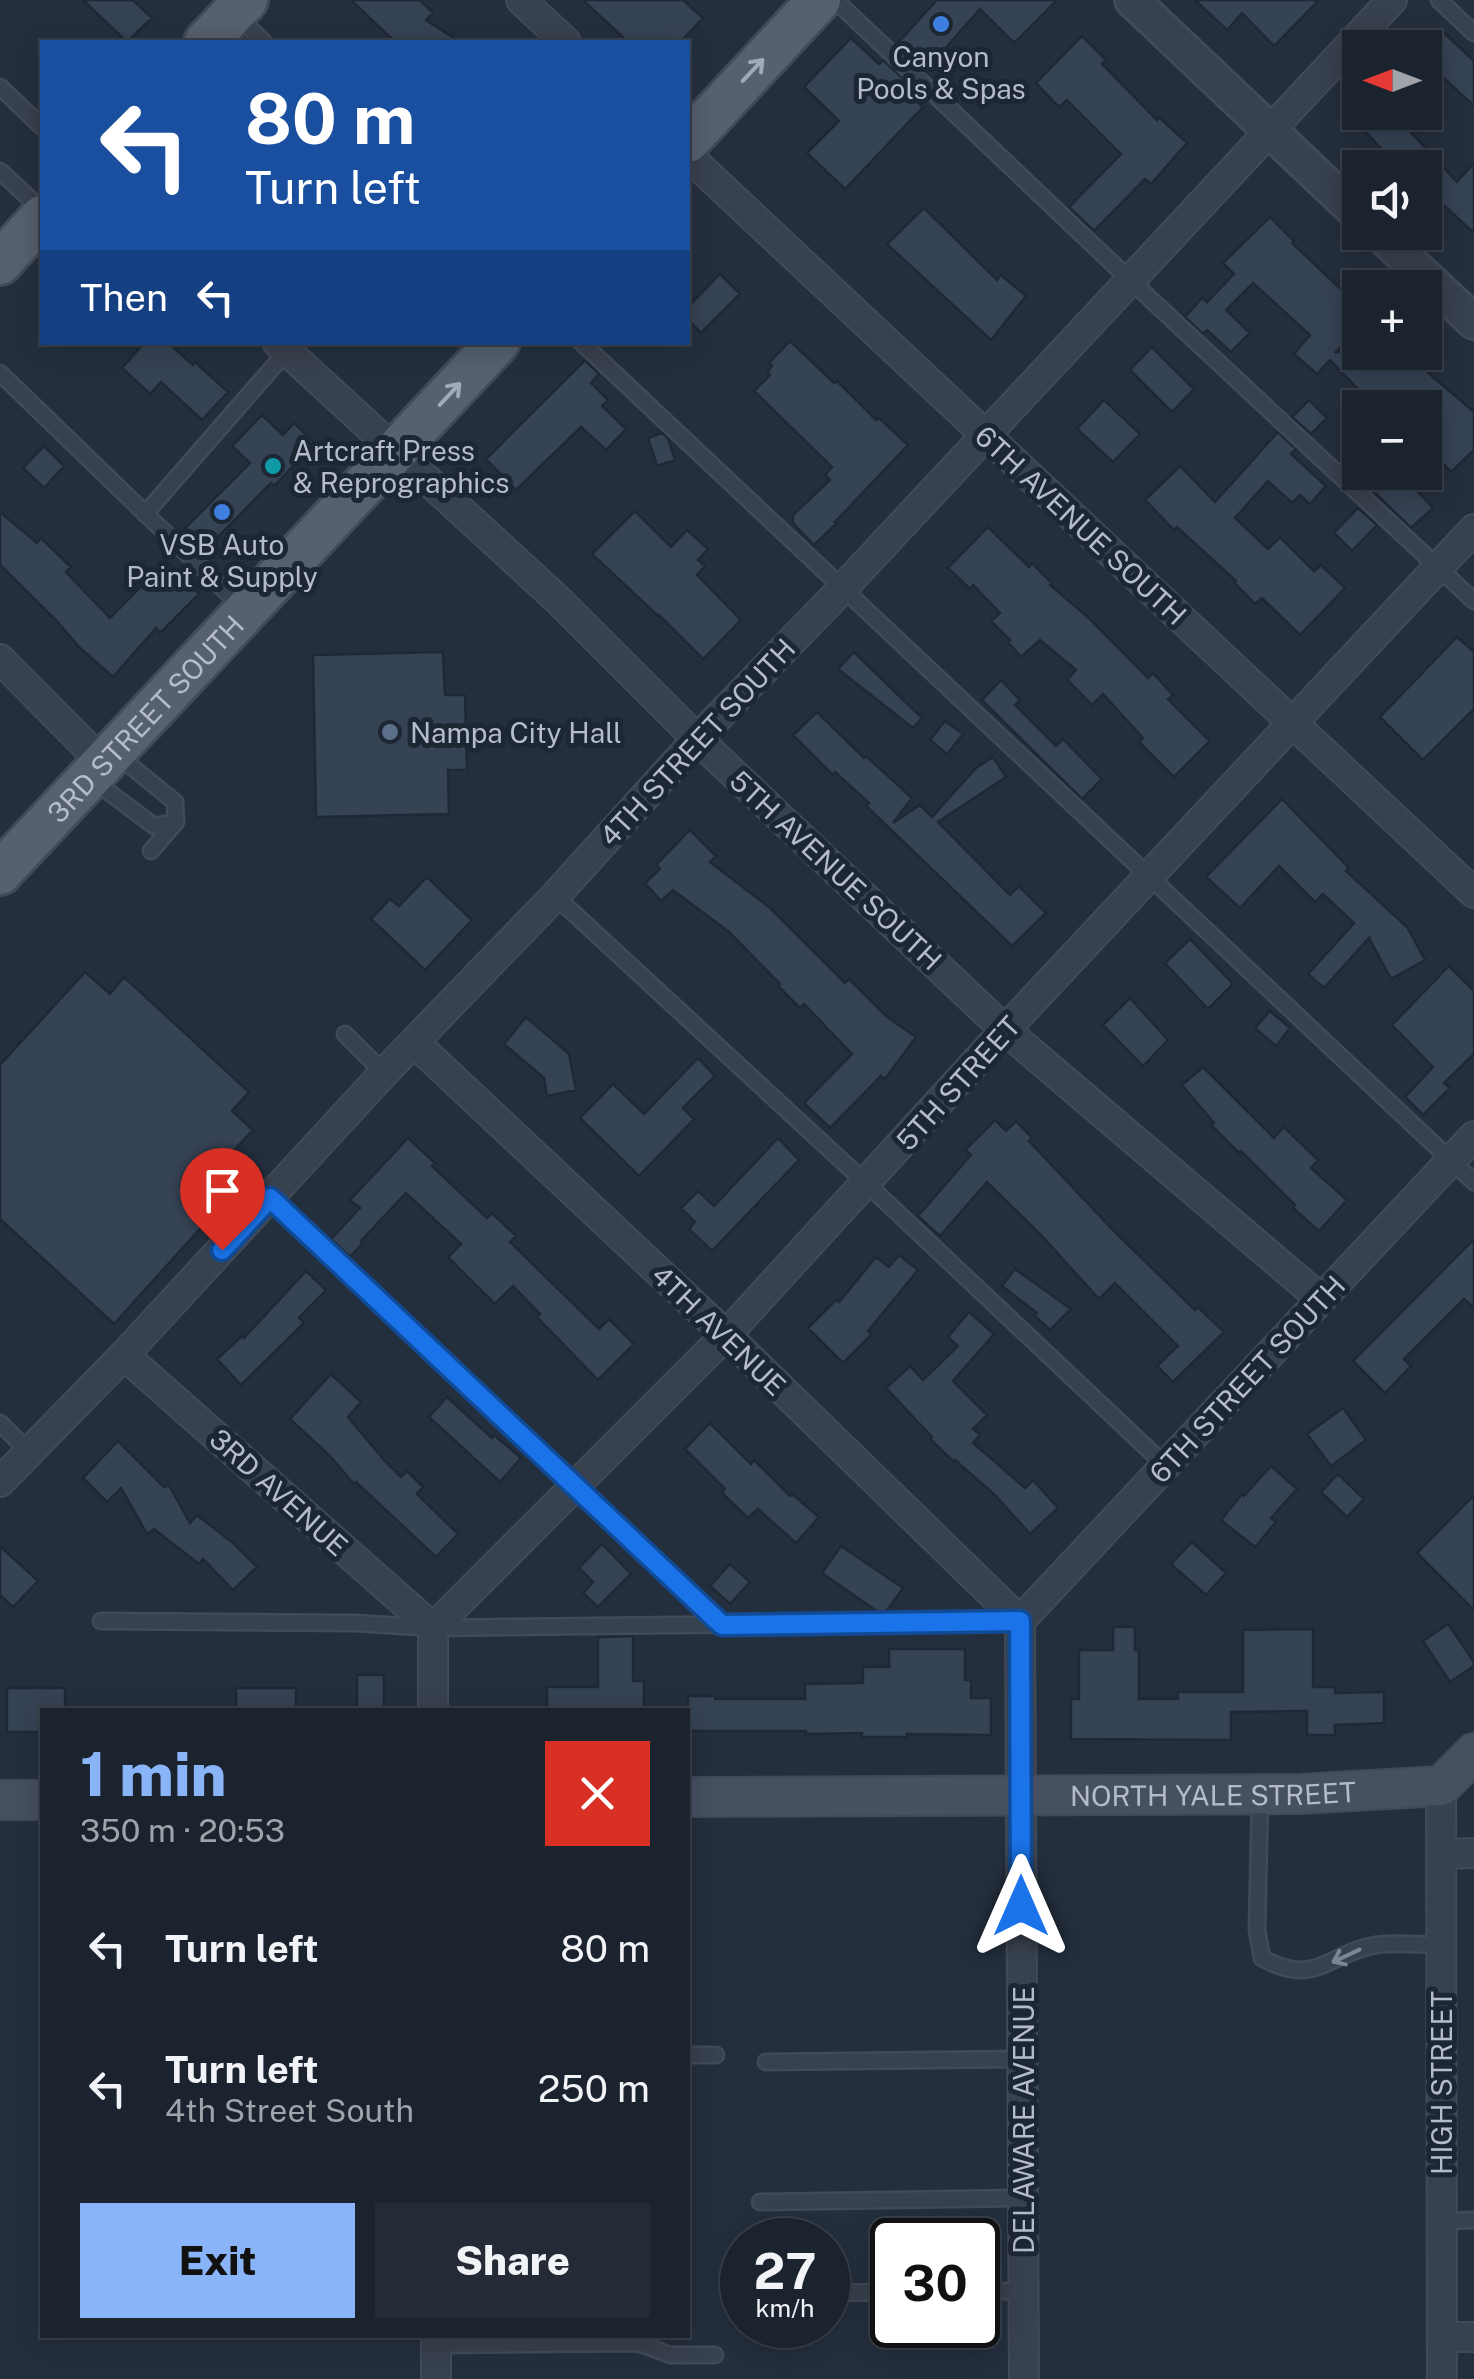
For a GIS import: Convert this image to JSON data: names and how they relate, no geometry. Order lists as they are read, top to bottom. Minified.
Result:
{"streets":{"main road":["3RD STREET SOUTH","NORTH YALE STREET"],"street":["6TH AVENUE SOUTH","4TH STREET SOUTH","5TH AVENUE SOUTH","5TH STREET","4TH AVENUE","6TH STREET SOUTH","3RD AVENUE","HIGH STREET","DELAWARE AVENUE"]},"crossings":[["6TH AVENUE SOUTH","4TH STREET SOUTH"],["6TH AVENUE SOUTH","5TH STREET"],["3RD STREET SOUTH","5TH AVENUE SOUTH"],["4TH STREET SOUTH","5TH AVENUE SOUTH"],["4TH STREET SOUTH","4TH AVENUE"],["4TH STREET SOUTH","3RD AVENUE"],["5TH AVENUE SOUTH","5TH STREET"],["5TH AVENUE SOUTH","6TH STREET SOUTH"],["5TH STREET","4TH AVENUE"],["5TH STREET","3RD AVENUE"],["4TH AVENUE","6TH STREET SOUTH"],["4TH AVENUE","DELAWARE AVENUE"],["6TH STREET SOUTH","DELAWARE AVENUE"],["NORTH YALE STREET","HIGH STREET"],["NORTH YALE STREET","DELAWARE AVENUE"]],"places":["Canyon Pools & Spas","Artcraft Press & Reprographics","VSB Auto Paint & Supply","Nampa City Hall"],"north":"left","page":{"map_buttons":["+","−"],"turn":["80 m","Turn left"],"then":"Then","heading":["1 min","350 m · 20:53"],"list":[{"name":"Turn left","value":"80 m"},{"name":"Turn left","note":"4th Street South","value":"250 m"}],"buttons":["Exit","Share"],"speed":"27 km/h","limit":"30"}}
